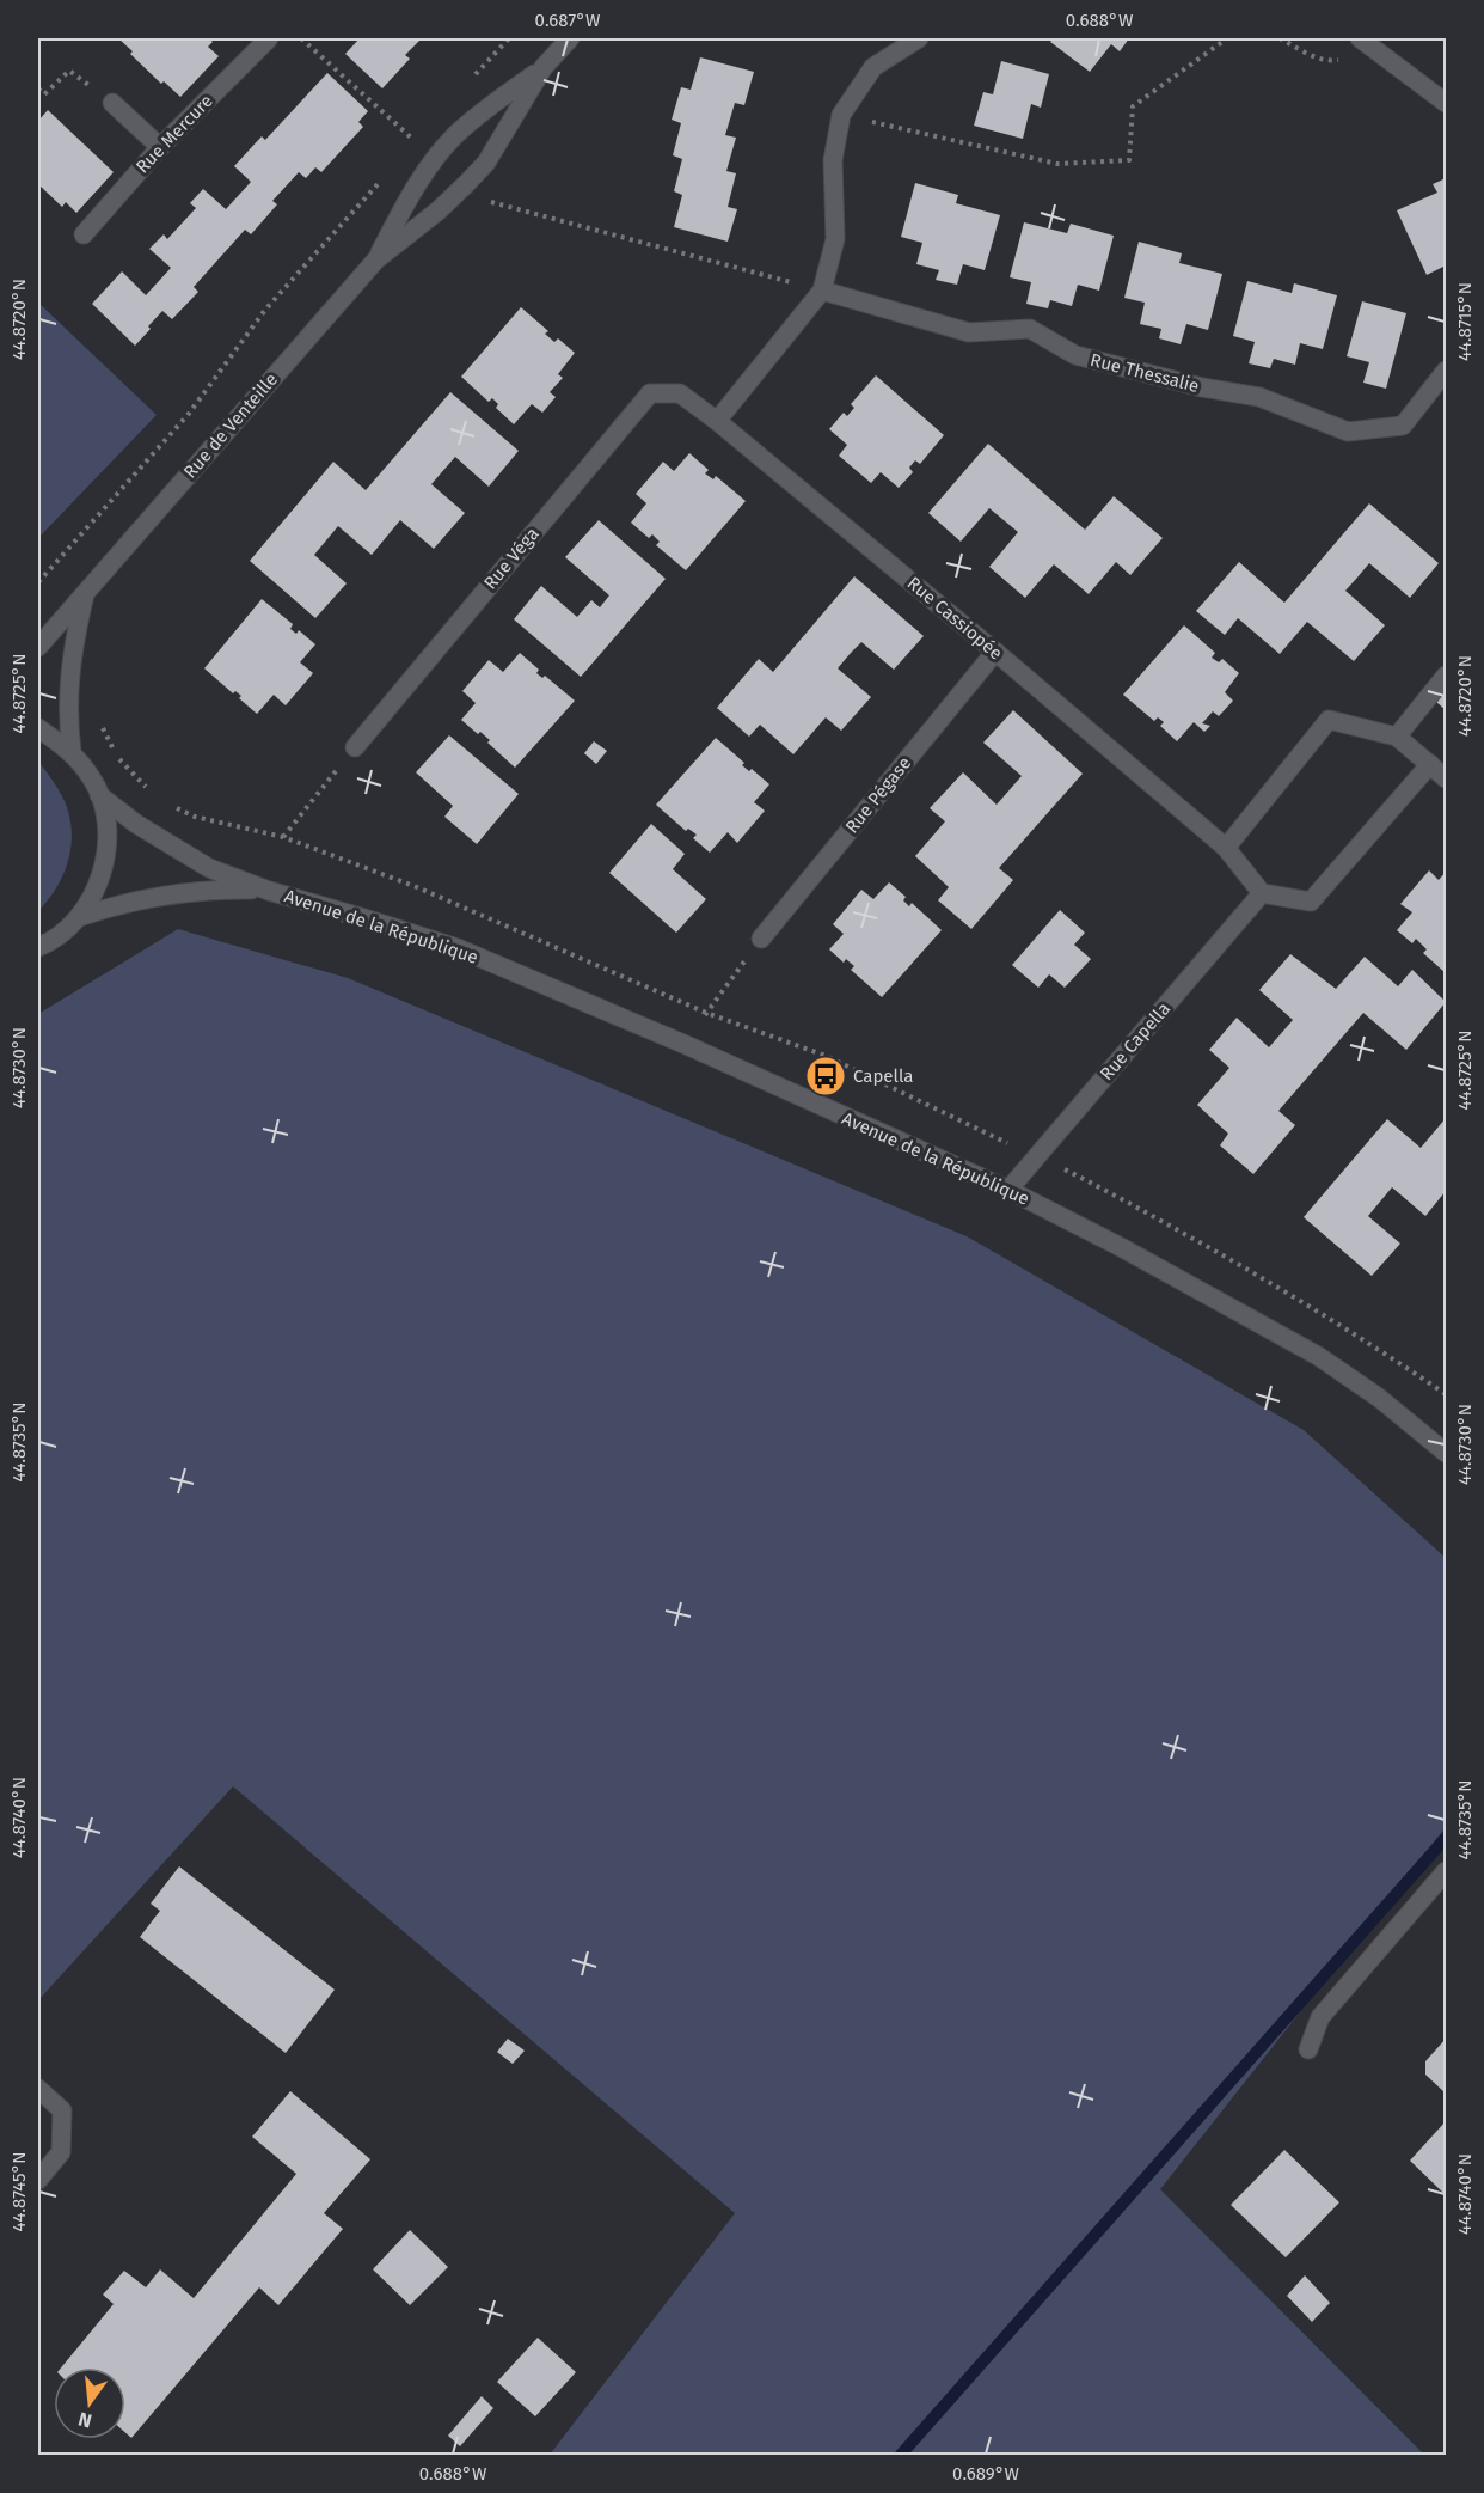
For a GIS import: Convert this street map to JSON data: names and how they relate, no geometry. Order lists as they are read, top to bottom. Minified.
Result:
{"streets":{"street":["Rue Mercure","Rue Thessalie","Rue de Venteille","Rue Véga","Rue Cassiopée","Rue Pégase","Avenue de la République","Rue Capella"]},"crossings":[["Rue Véga","Rue Cassiopée"],["Rue Cassiopée","Rue Pégase"],["Avenue de la République","Rue Capella"]],"places":{"bus stop":["Capella"]},"north":"bottom","coordinates":["0.687°W","0.688°W","44.8720°N","44.8715°N","44.8725°N","44.8730°N","44.8735°N","44.8740°N","44.8745°N","0.689°W"]}
